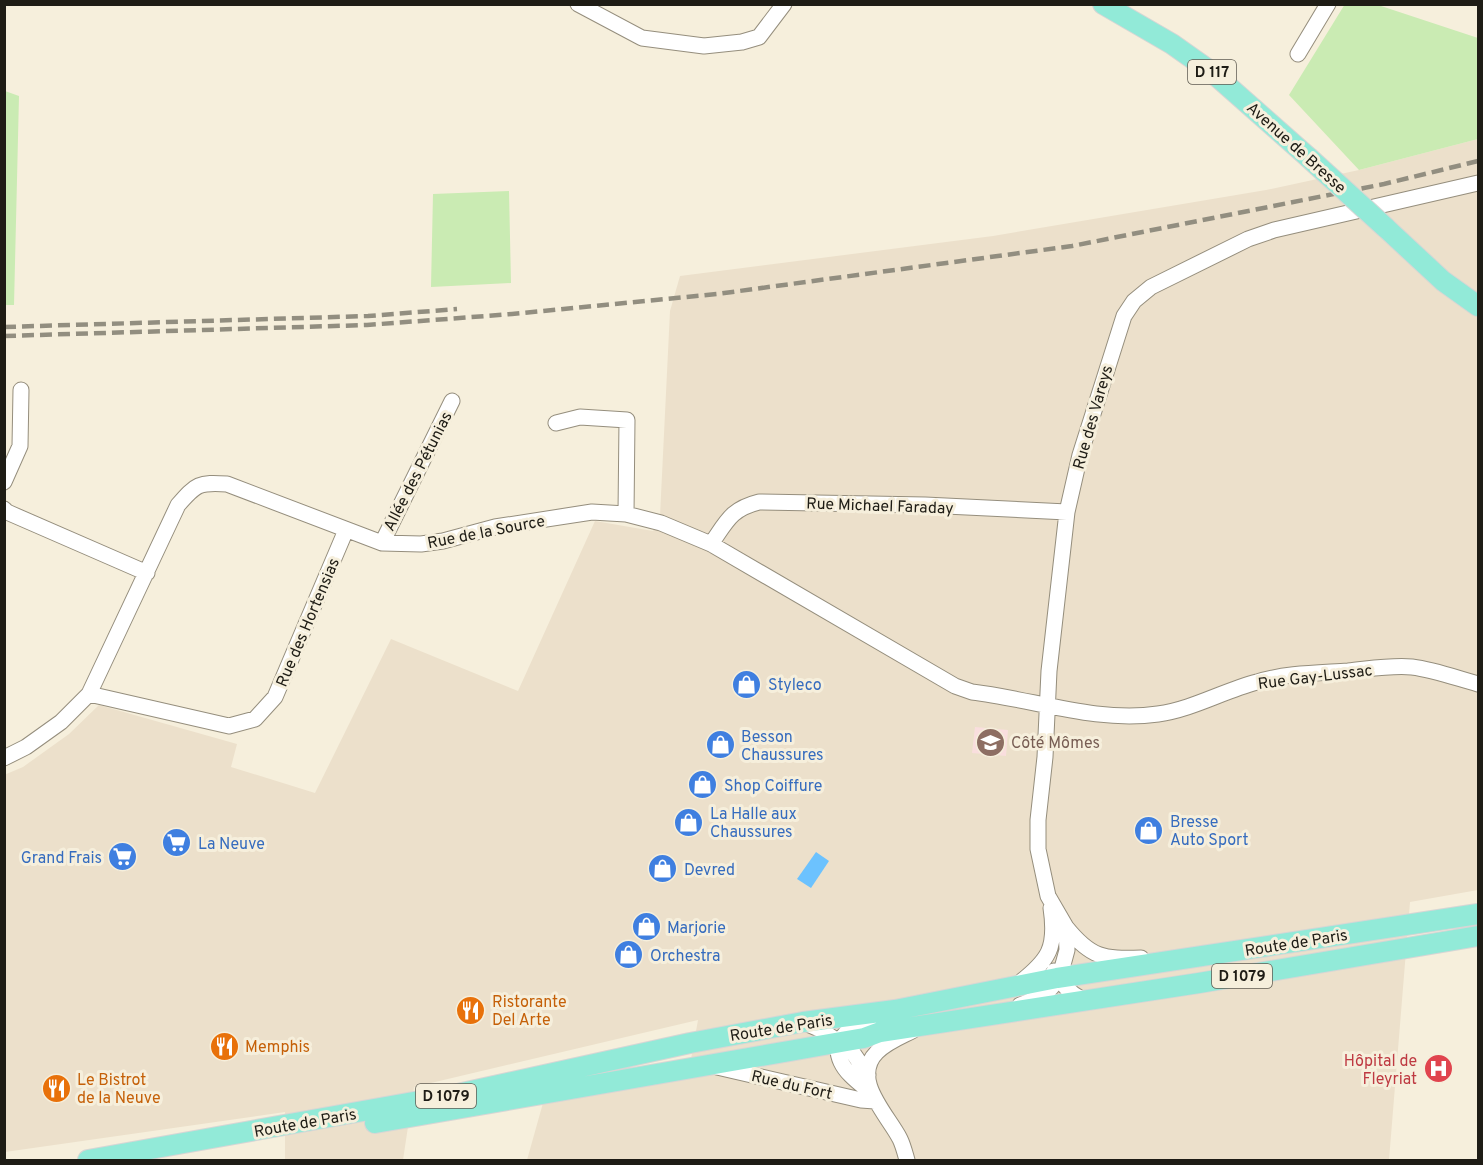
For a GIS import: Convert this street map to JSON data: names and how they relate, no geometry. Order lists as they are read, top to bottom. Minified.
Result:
{"streets":{"main road":["D 117","Avenue de Bresse","Route de Paris","D 1079"],"street":["Rue des Vareys","Allée des Pétunias","Rue Michael Faraday","Rue de la Source","Rue des Hortensias","Rue Gay-Lussac","Rue du Fort"]},"crossings":[["Rue des Vareys","Rue Michael Faraday"],["Rue des Vareys","Rue de la Source"],["Rue des Vareys","Rue Gay-Lussac"],["Rue des Vareys","Route de Paris"],["Allée des Pétunias","Rue de la Source"],["Rue Michael Faraday","Rue de la Source"],["Rue de la Source","Rue des Hortensias"],["Rue de la Source","Rue Gay-Lussac"],["Route de Paris","Rue du Fort"]],"places":{"shop":["Styleco","Besson Chaussures","Shop Coiffure","La Halle aux Chaussures","Bresse Auto Sport","Devred","Marjorie","Orchestra"],"school or university":["Côté Mômes"],"supermarket":["La Neuve","Grand Frais"],"restaurant":["Ristorante Del Arte","Memphis","Le Bistrot de la Neuve"],"hospital":["Hôpital de Fleyriat"]}}
